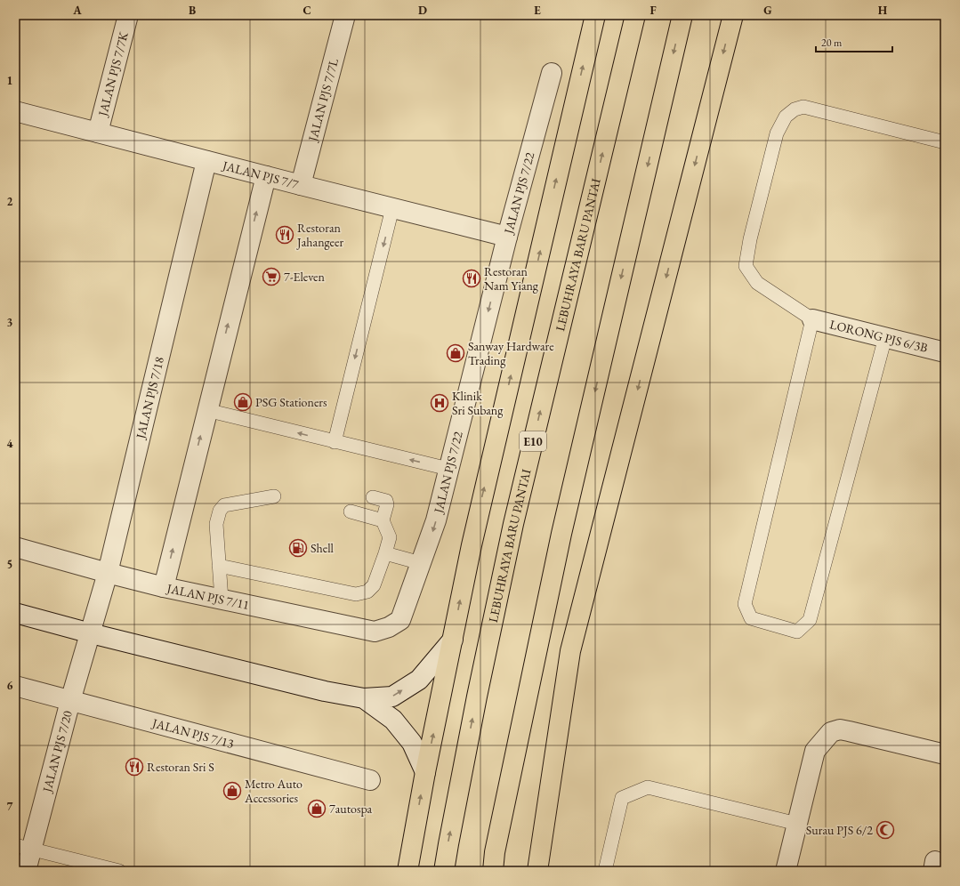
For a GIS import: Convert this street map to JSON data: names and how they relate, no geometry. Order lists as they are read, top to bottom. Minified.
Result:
{"streets":{"highway":["LEBUHRAYA BARU PANTAI","E10"],"street":["JALAN PJS 7/7K","JALAN PJS 7/7L","JALAN PJS 7/7","JALAN PJS 7/22","LORONG PJS 6/3B","JALAN PJS 7/18","JALAN PJS 7/11","JALAN PJS 7/13","JALAN PJS 7/20"]},"crossings":[["JALAN PJS 7/7K","JALAN PJS 7/7"],["JALAN PJS 7/7L","JALAN PJS 7/7"],["JALAN PJS 7/7","JALAN PJS 7/22"],["JALAN PJS 7/7","JALAN PJS 7/18"],["JALAN PJS 7/22","JALAN PJS 7/11"],["JALAN PJS 7/18","JALAN PJS 7/11"],["JALAN PJS 7/18","JALAN PJS 7/20"],["JALAN PJS 7/13","JALAN PJS 7/20"]],"one_way":["JALAN PJS 7/22"],"places":{"restaurant":["Restoran Jahangeer","Restoran Nam Yiang","Restoran Sri S"],"supermarket":["7-Eleven"],"shop":["Sanway Hardware Trading","PSG Stationers","Metro Auto Accessories","7autospa"],"hospital":["Klinik Sri Subang"],"fuel station":["Shell"],"mosque":["Surau PJS 6/2"]},"scale_bar":"20 m","grid":{"columns":["A","B","C","D","E","F","G","H"],"rows":["1","2","3","4","5","6","7"]}}
